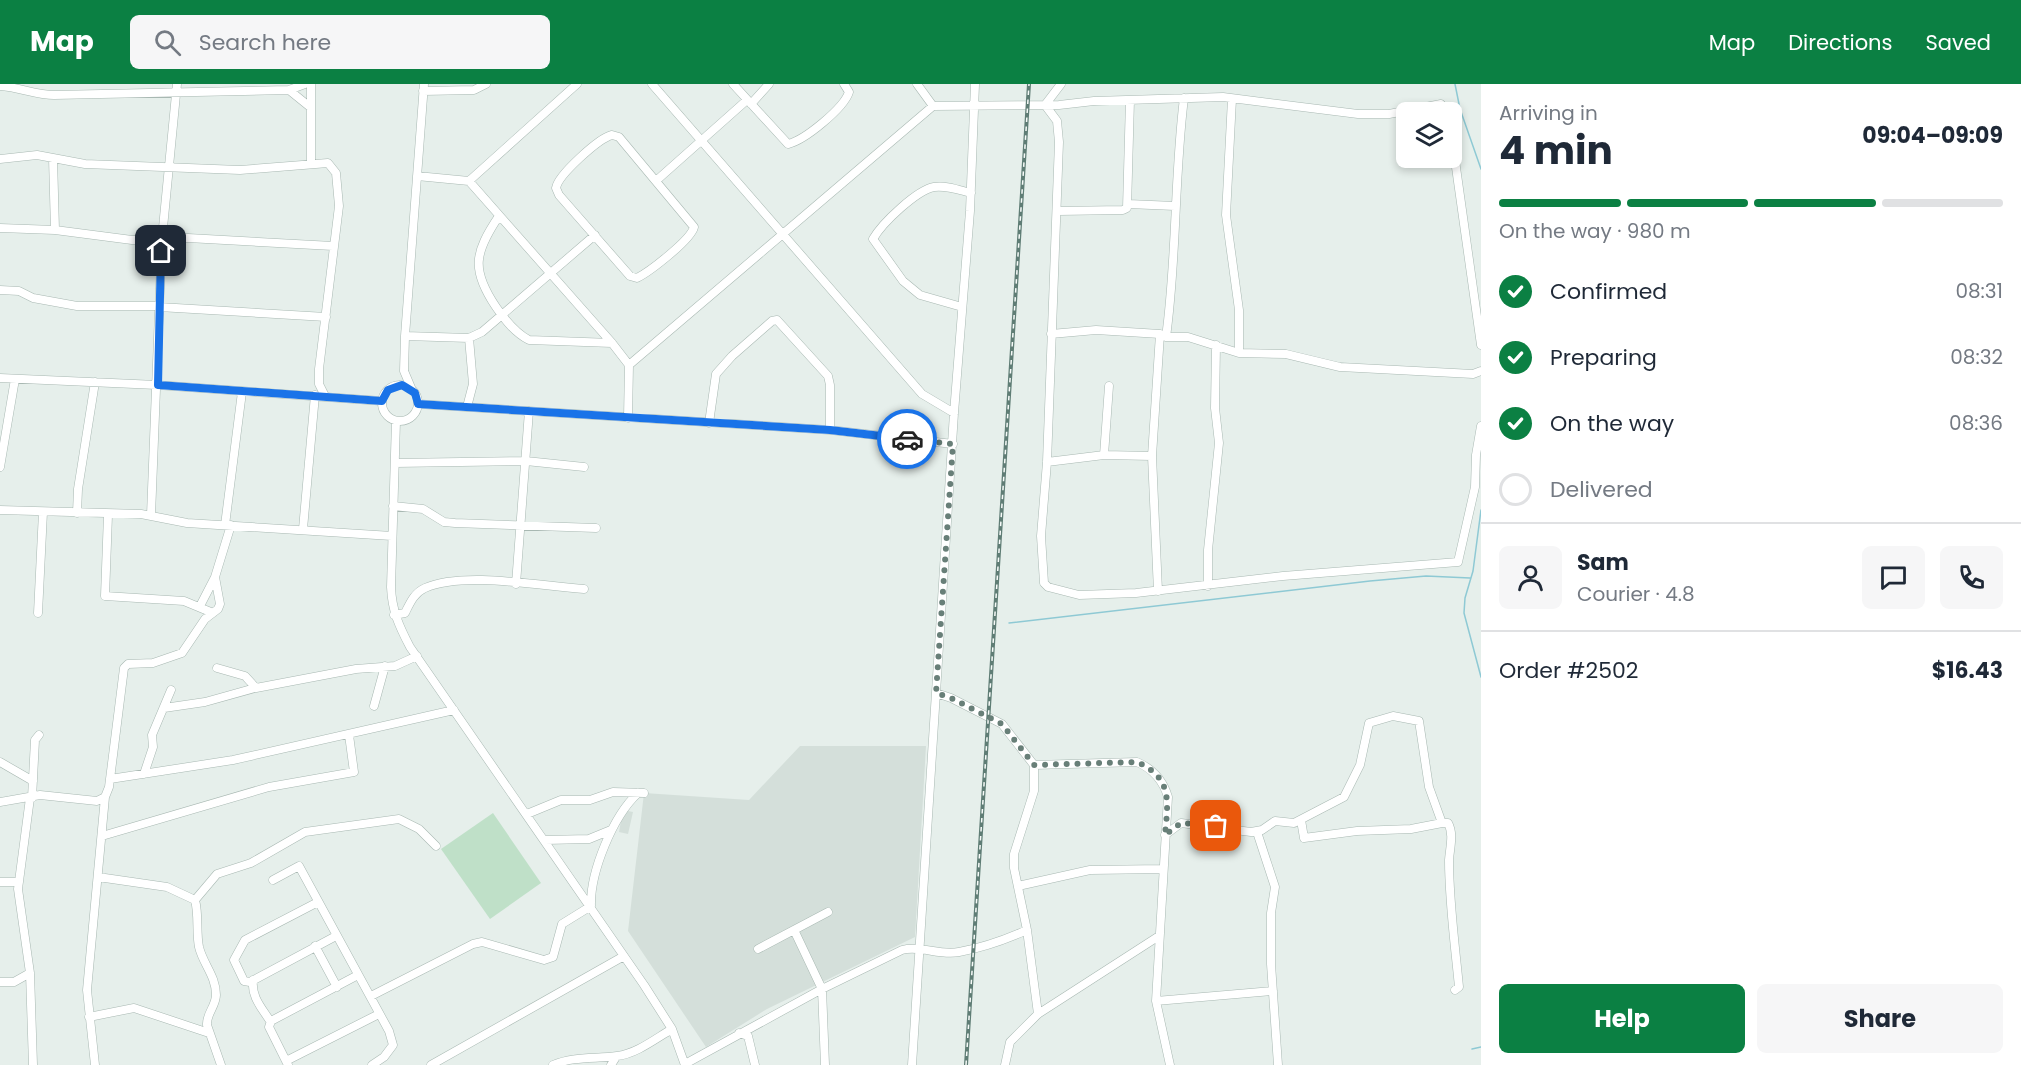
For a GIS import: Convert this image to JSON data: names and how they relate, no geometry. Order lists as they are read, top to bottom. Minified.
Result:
{"page":{"header":"Map","search":"Search here","nav":["Map","Directions","Saved"],"heading":["4 min","Arriving in","09:04–09:09"],"panel":["Sam","Courier · 4.8","Order #2502","$16.43"],"bar":"On the way · 980 m","list":[["Confirmed","08:31"],["Preparing","08:32"],["On the way","08:36"],"Delivered"],"buttons":["Help","Share"]}}
